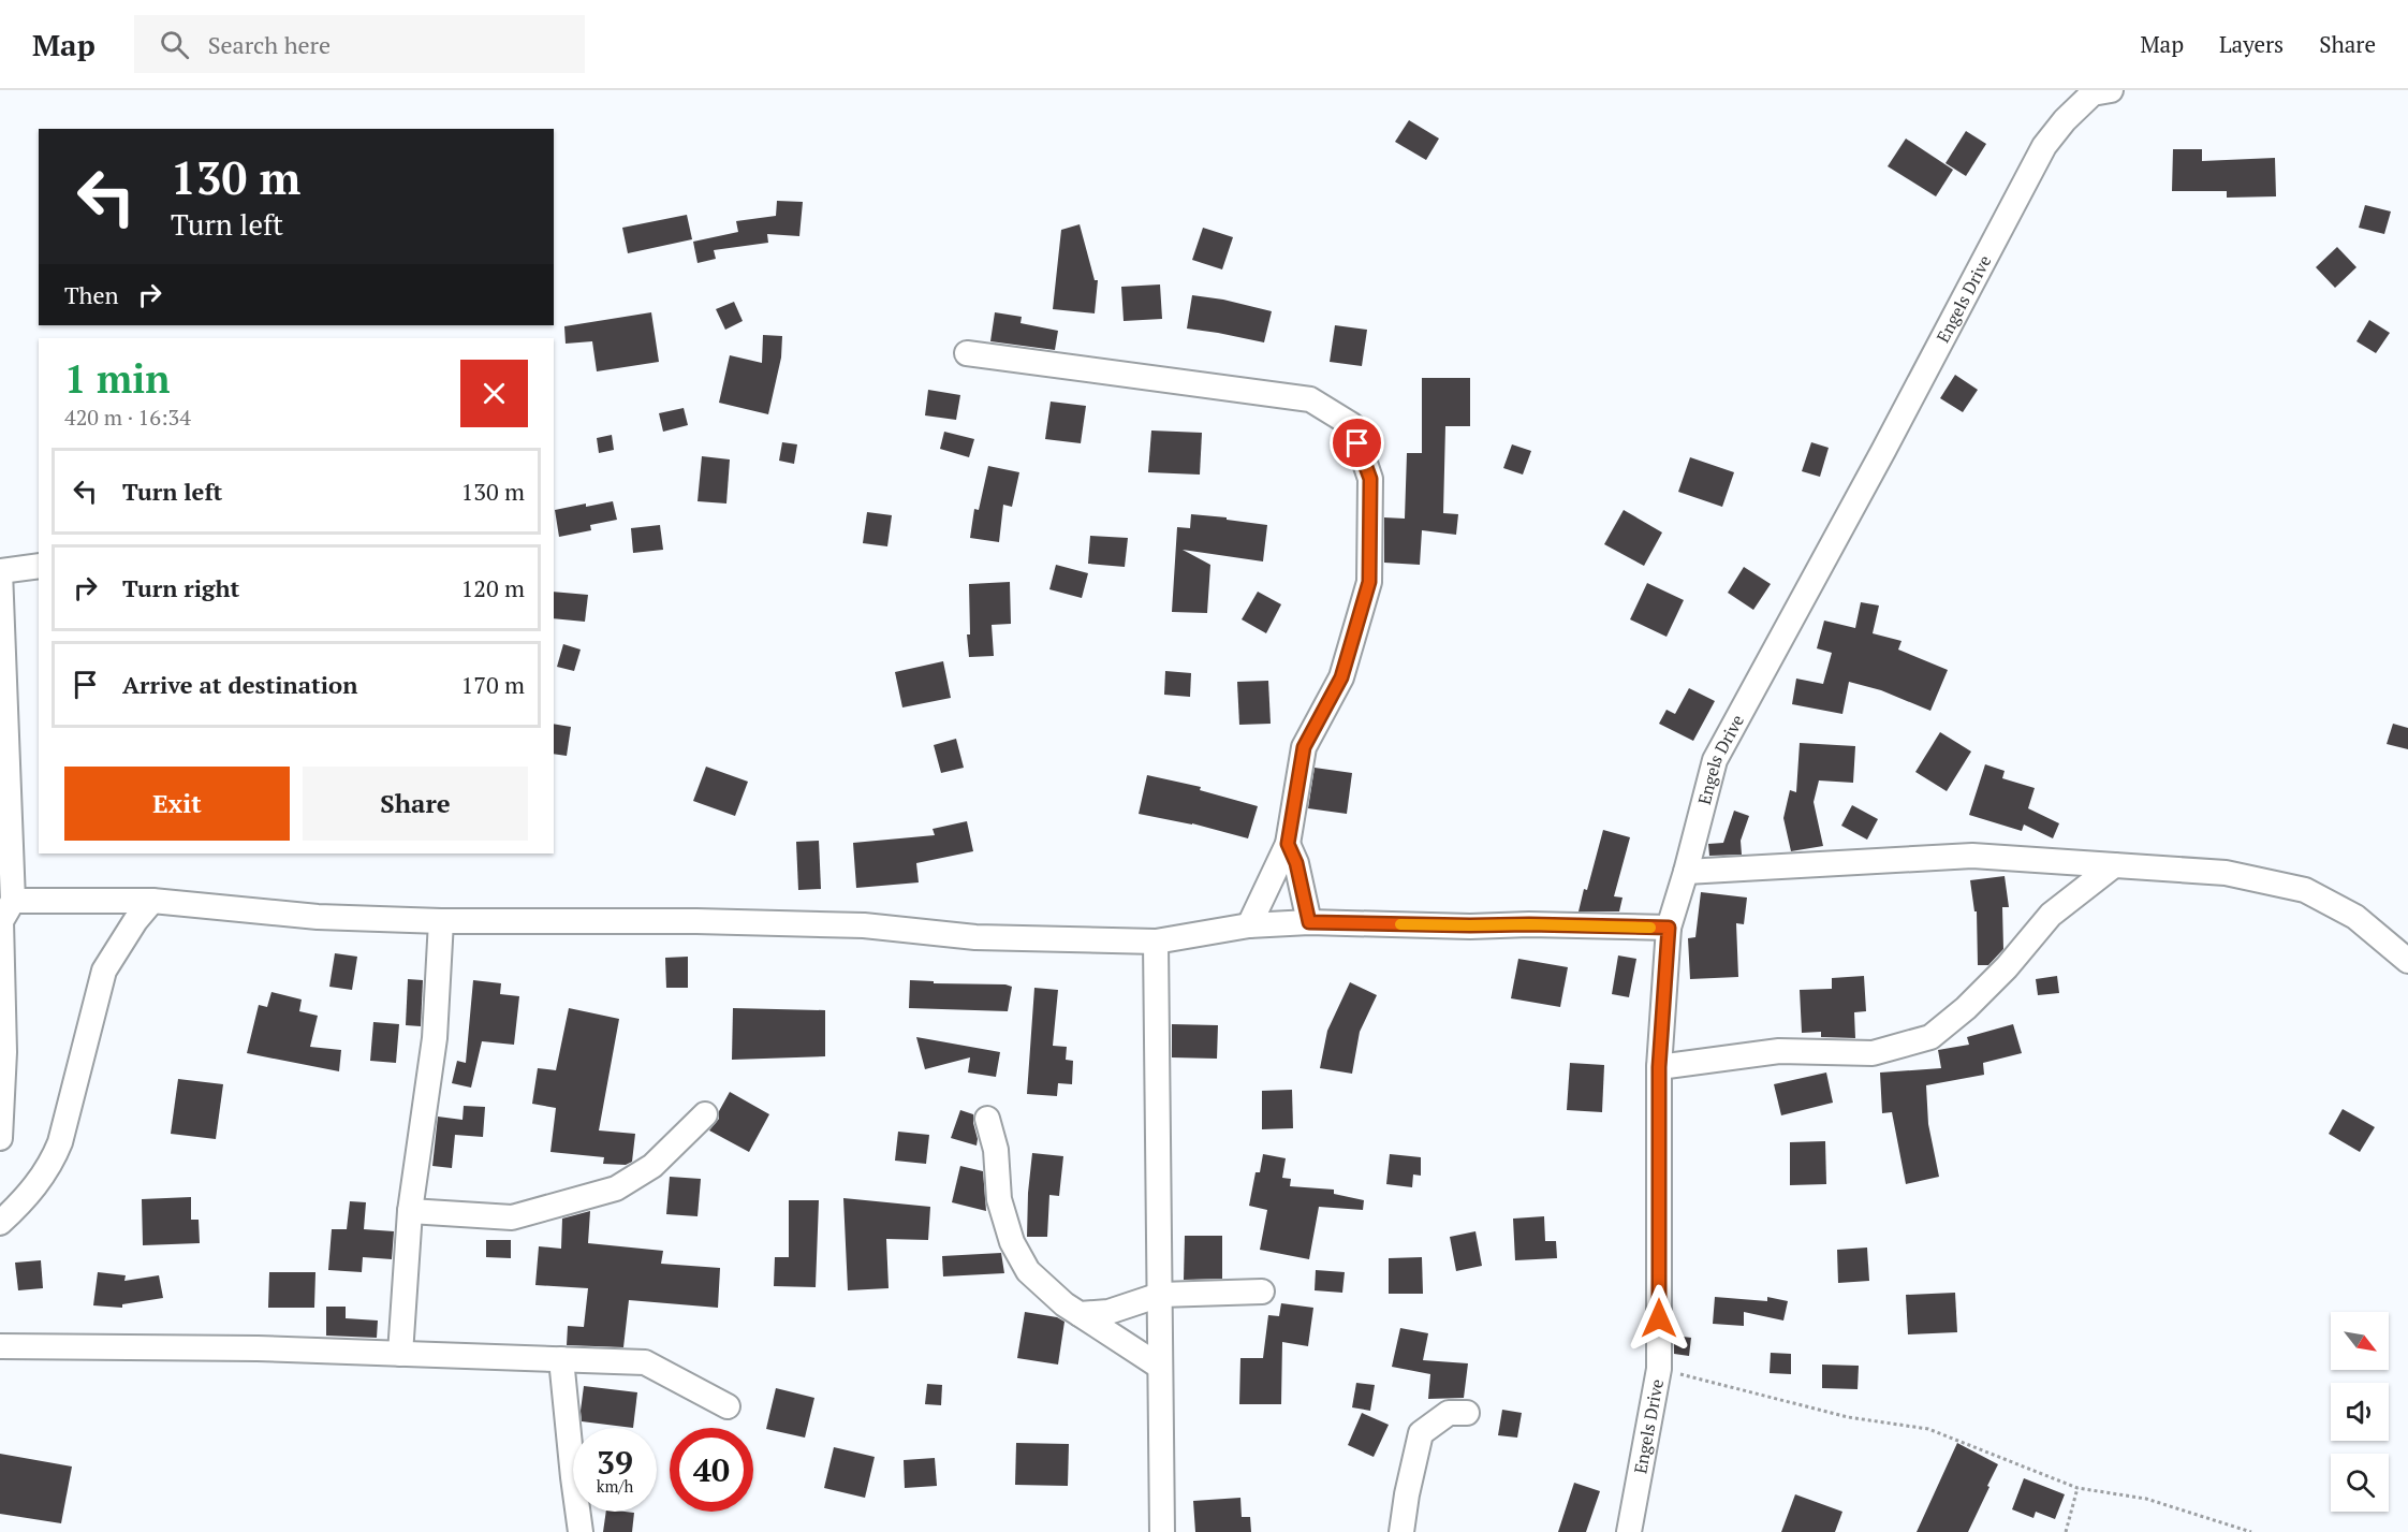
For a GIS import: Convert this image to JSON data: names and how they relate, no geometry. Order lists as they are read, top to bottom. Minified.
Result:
{"streets":{"street":["Engels Drive"]},"north":"bottom right","page":{"header":"Map","search":"Search here","nav":["Map","Layers","Share"],"turn":["130 m","Turn left"],"then":"Then","heading":["1 min","420 m · 16:34"],"list":[{"name":"Turn left","value":"130 m"},{"name":"Turn right","value":"120 m"},{"name":"Arrive at destination","value":"170 m"}],"buttons":["Exit","Share"],"speed":"39 km/h","limit":"40"}}
